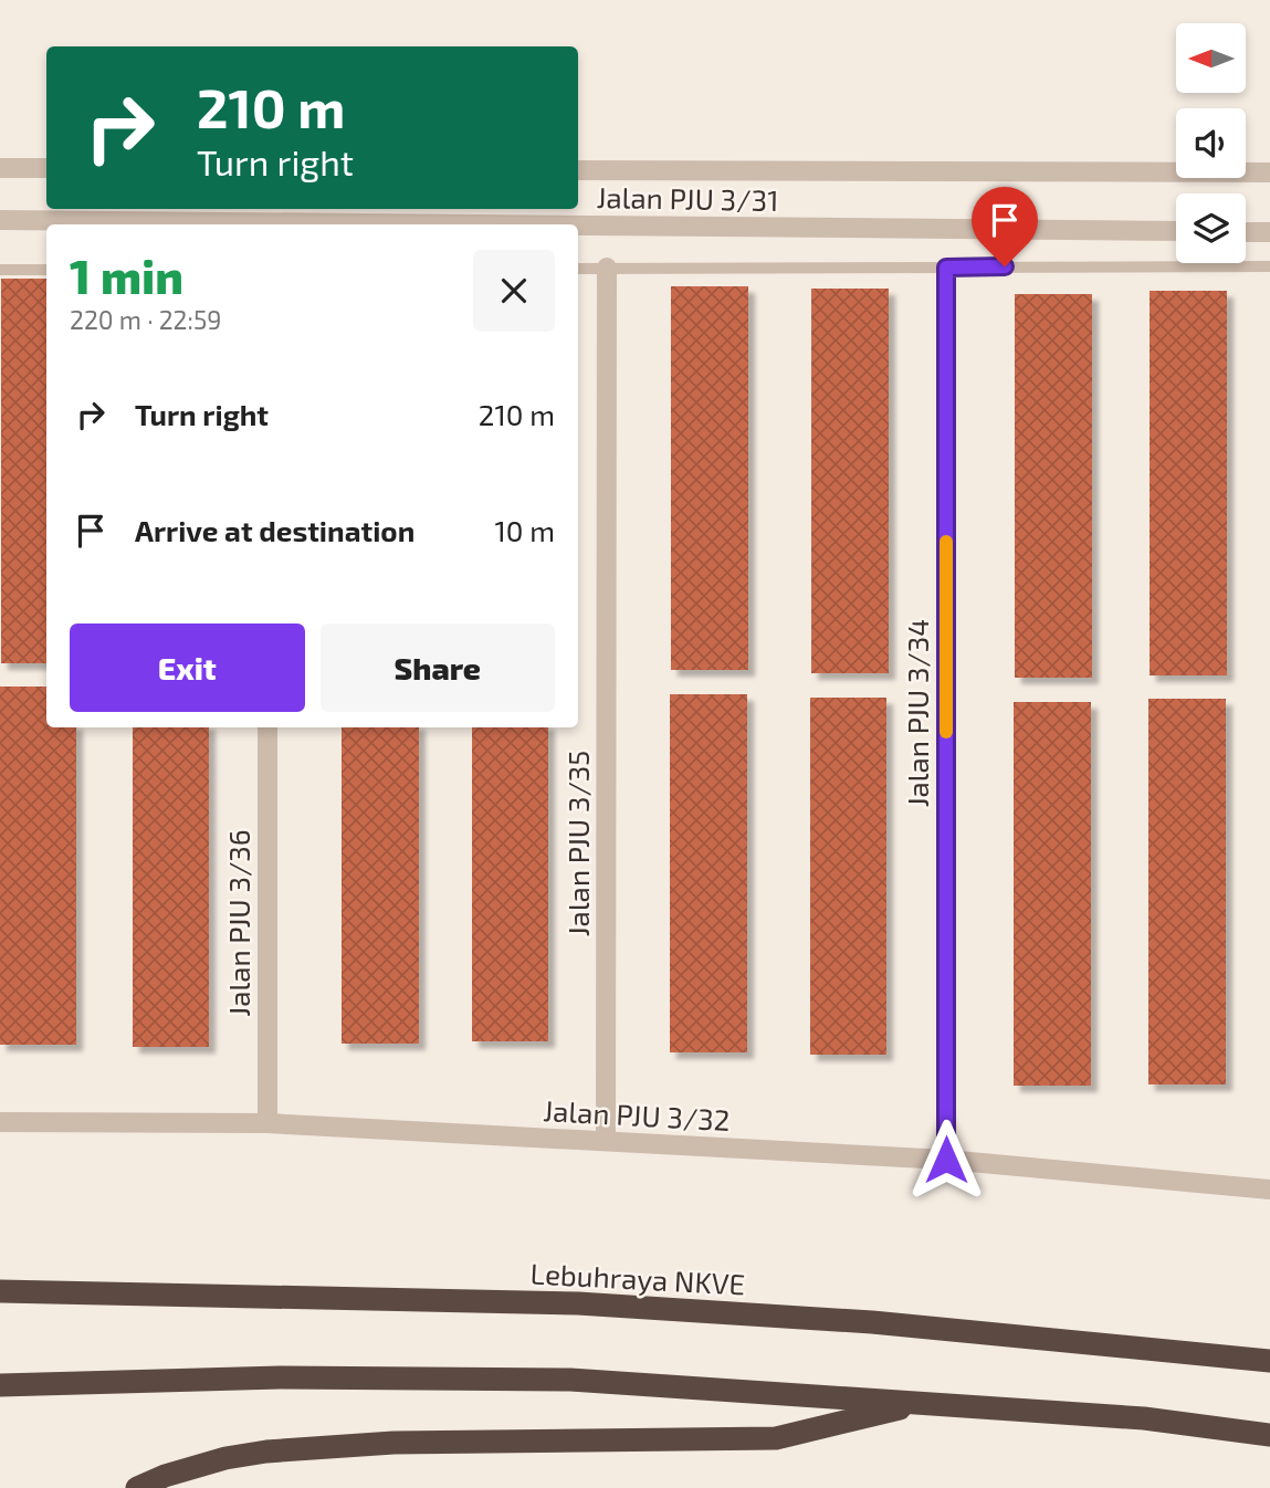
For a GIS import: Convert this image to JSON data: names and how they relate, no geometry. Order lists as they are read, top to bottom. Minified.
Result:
{"streets":{"highway":["Lebuhraya NKVE"],"street":["Jalan PJU 3/31","Jalan PJU 3/34","Jalan PJU 3/35","Jalan PJU 3/36","Jalan PJU 3/32"]},"crossings":[["Jalan PJU 3/34","Jalan PJU 3/32"],["Jalan PJU 3/35","Jalan PJU 3/32"],["Jalan PJU 3/36","Jalan PJU 3/32"]],"north":"left","page":{"turn":["210 m","Turn right"],"heading":["1 min","220 m · 22:59"],"list":[{"name":"Turn right","value":"210 m"},{"name":"Arrive at destination","value":"10 m"}],"buttons":["Exit","Share"]}}
